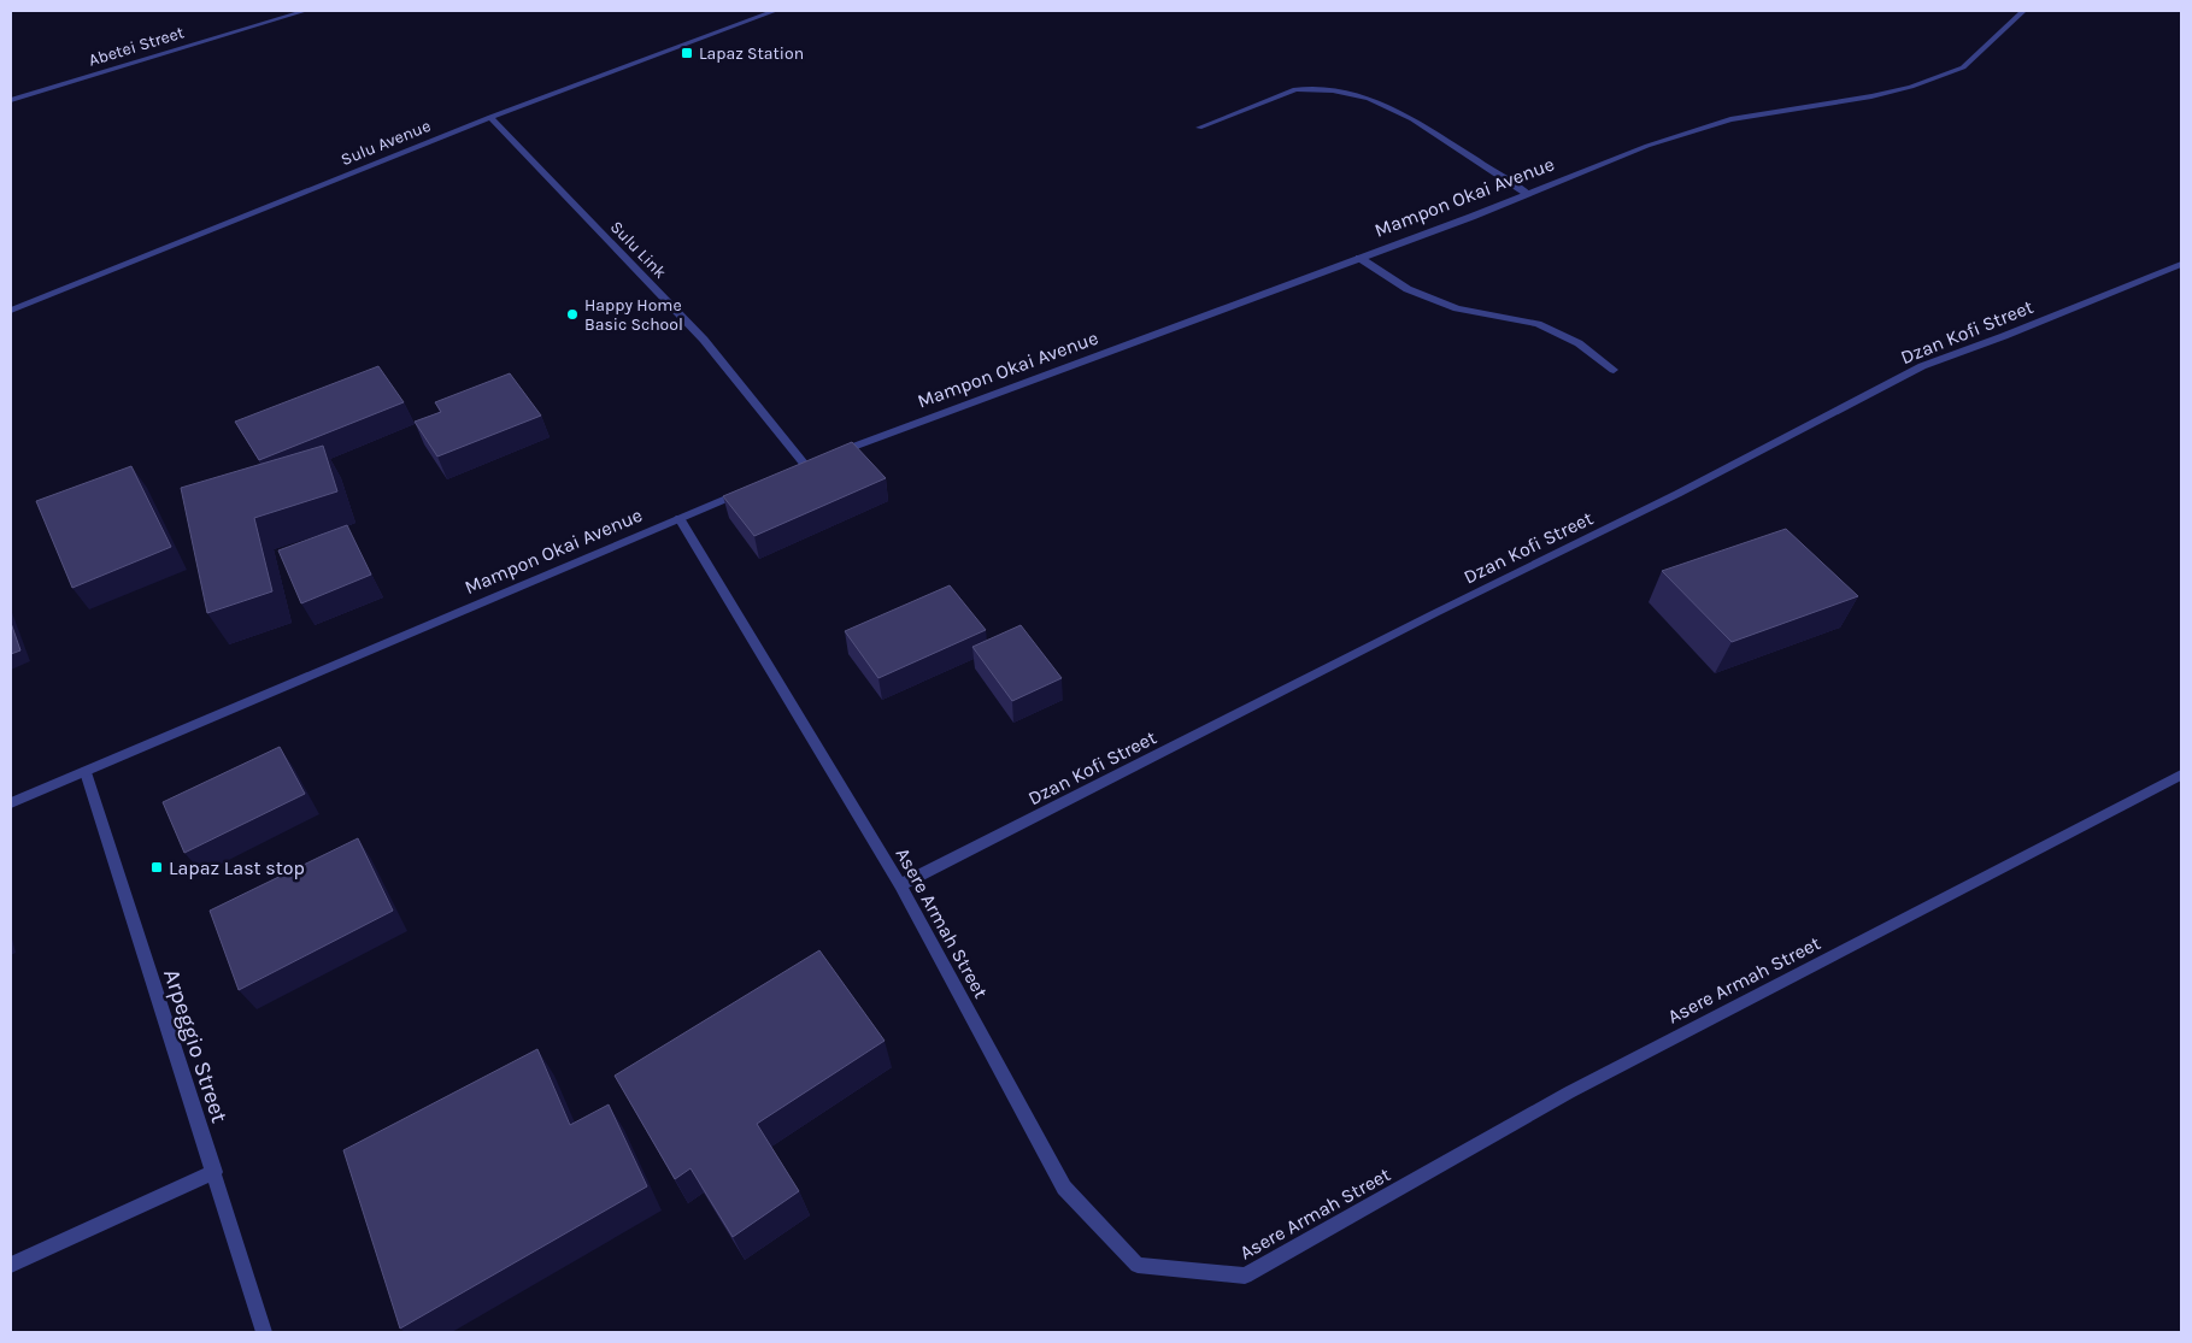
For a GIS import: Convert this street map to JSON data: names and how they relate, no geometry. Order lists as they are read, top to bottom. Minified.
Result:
{"streets":{"street":["Abetei Street","Sulu Avenue","Mampon Okai Avenue","Sulu Link","Dzan Kofi Street","Asere Armah Street","Arpeggio Street"]},"crossings":[["Sulu Avenue","Sulu Link"],["Mampon Okai Avenue","Asere Armah Street"],["Mampon Okai Avenue","Arpeggio Street"],["Dzan Kofi Street","Asere Armah Street"]],"places":{"transit":["Lapaz Station","Lapaz Last stop"],"other":["Happy Home Basic School"]}}
